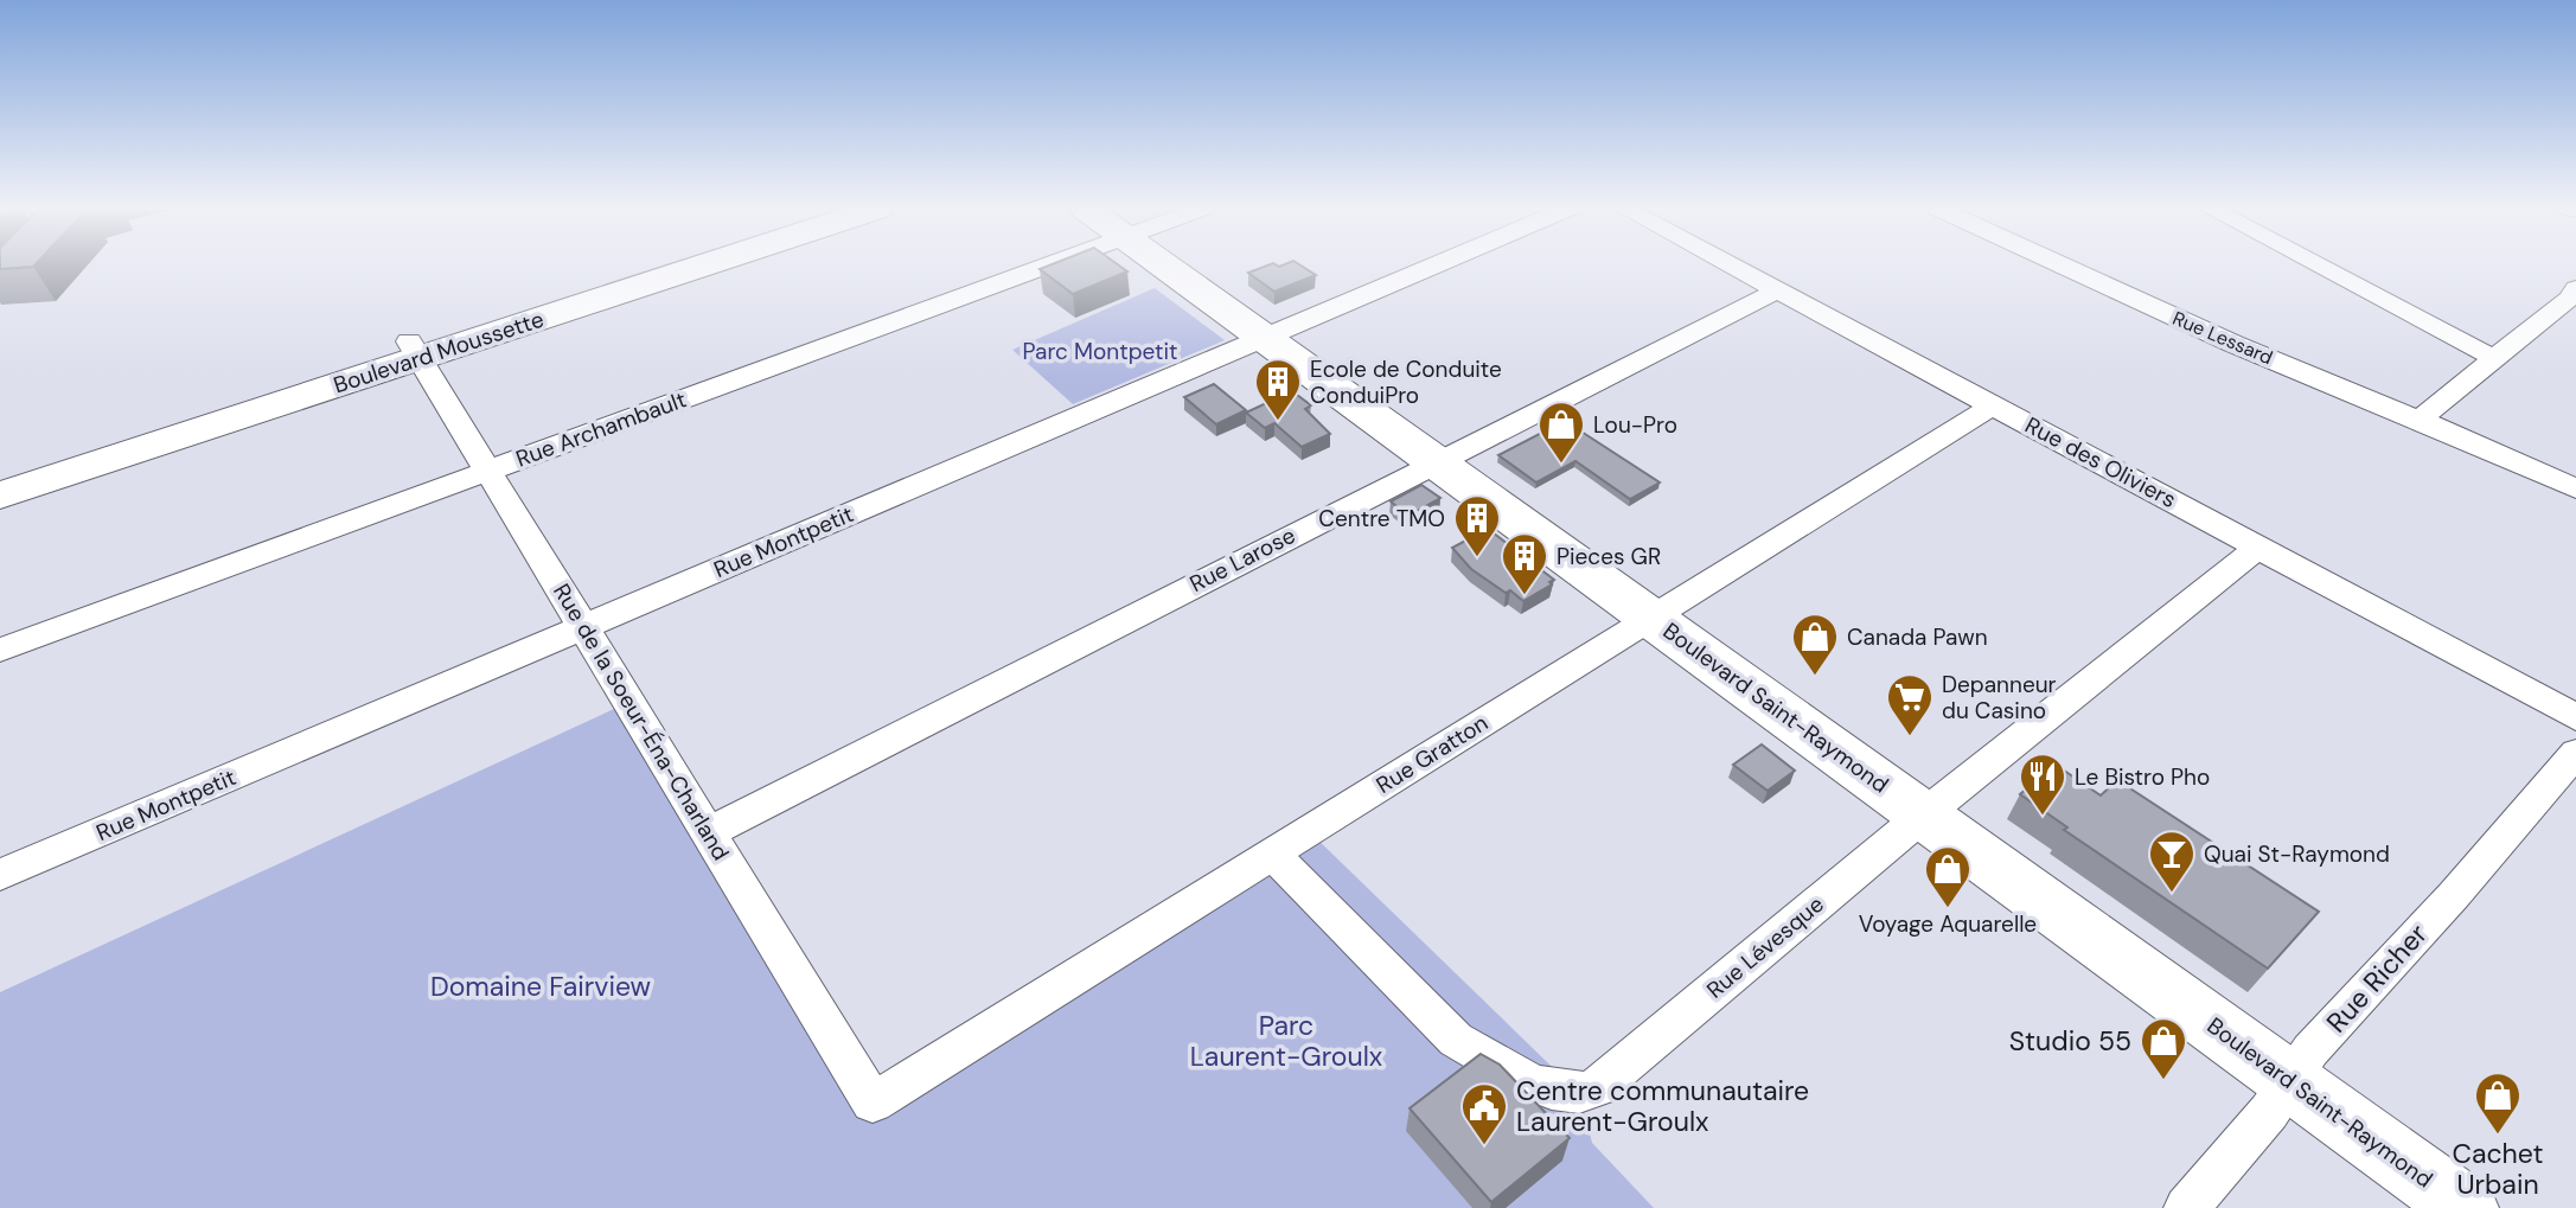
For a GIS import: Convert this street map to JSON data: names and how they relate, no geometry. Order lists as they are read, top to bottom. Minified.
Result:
{"streets":{"street":["Rue Lessard","Boulevard Moussette","Rue Archambault","Rue des Oliviers","Rue Montpetit","Rue Larose","Boulevard Saint-Raymond","Rue de la Soeur-Éna-Charland","Rue Gratton","Rue Lévesque","Rue Richer"]},"crossings":[["Boulevard Moussette","Rue de la Soeur-Éna-Charland"],["Rue Archambault","Rue de la Soeur-Éna-Charland"],["Rue des Oliviers","Rue Larose"],["Rue des Oliviers","Rue Gratton"],["Rue des Oliviers","Rue Lévesque"],["Rue Montpetit","Boulevard Saint-Raymond"],["Rue Montpetit","Rue de la Soeur-Éna-Charland"],["Rue Larose","Boulevard Saint-Raymond"],["Rue Larose","Rue de la Soeur-Éna-Charland"],["Boulevard Saint-Raymond","Rue Gratton"],["Boulevard Saint-Raymond","Rue Lévesque"],["Boulevard Saint-Raymond","Rue Richer"],["Rue de la Soeur-Éna-Charland","Rue Gratton"],["Rue Gratton","Rue Lévesque"]],"parks":["Parc Montpetit","Domaine Fairview","Parc Laurent-Groulx"],"places":{"building":["Ecole de Conduite ConduiPro","Centre TMO","Pieces GR"],"shop":["Lou-Pro","Canada Pawn","Voyage Aquarelle","Studio 55","Cachet Urbain"],"supermarket":["Depanneur du Casino"],"restaurant":["Le Bistro Pho"],"bar":["Quai St-Raymond"],"public building":["Centre communautaire Laurent-Groulx"]}}
